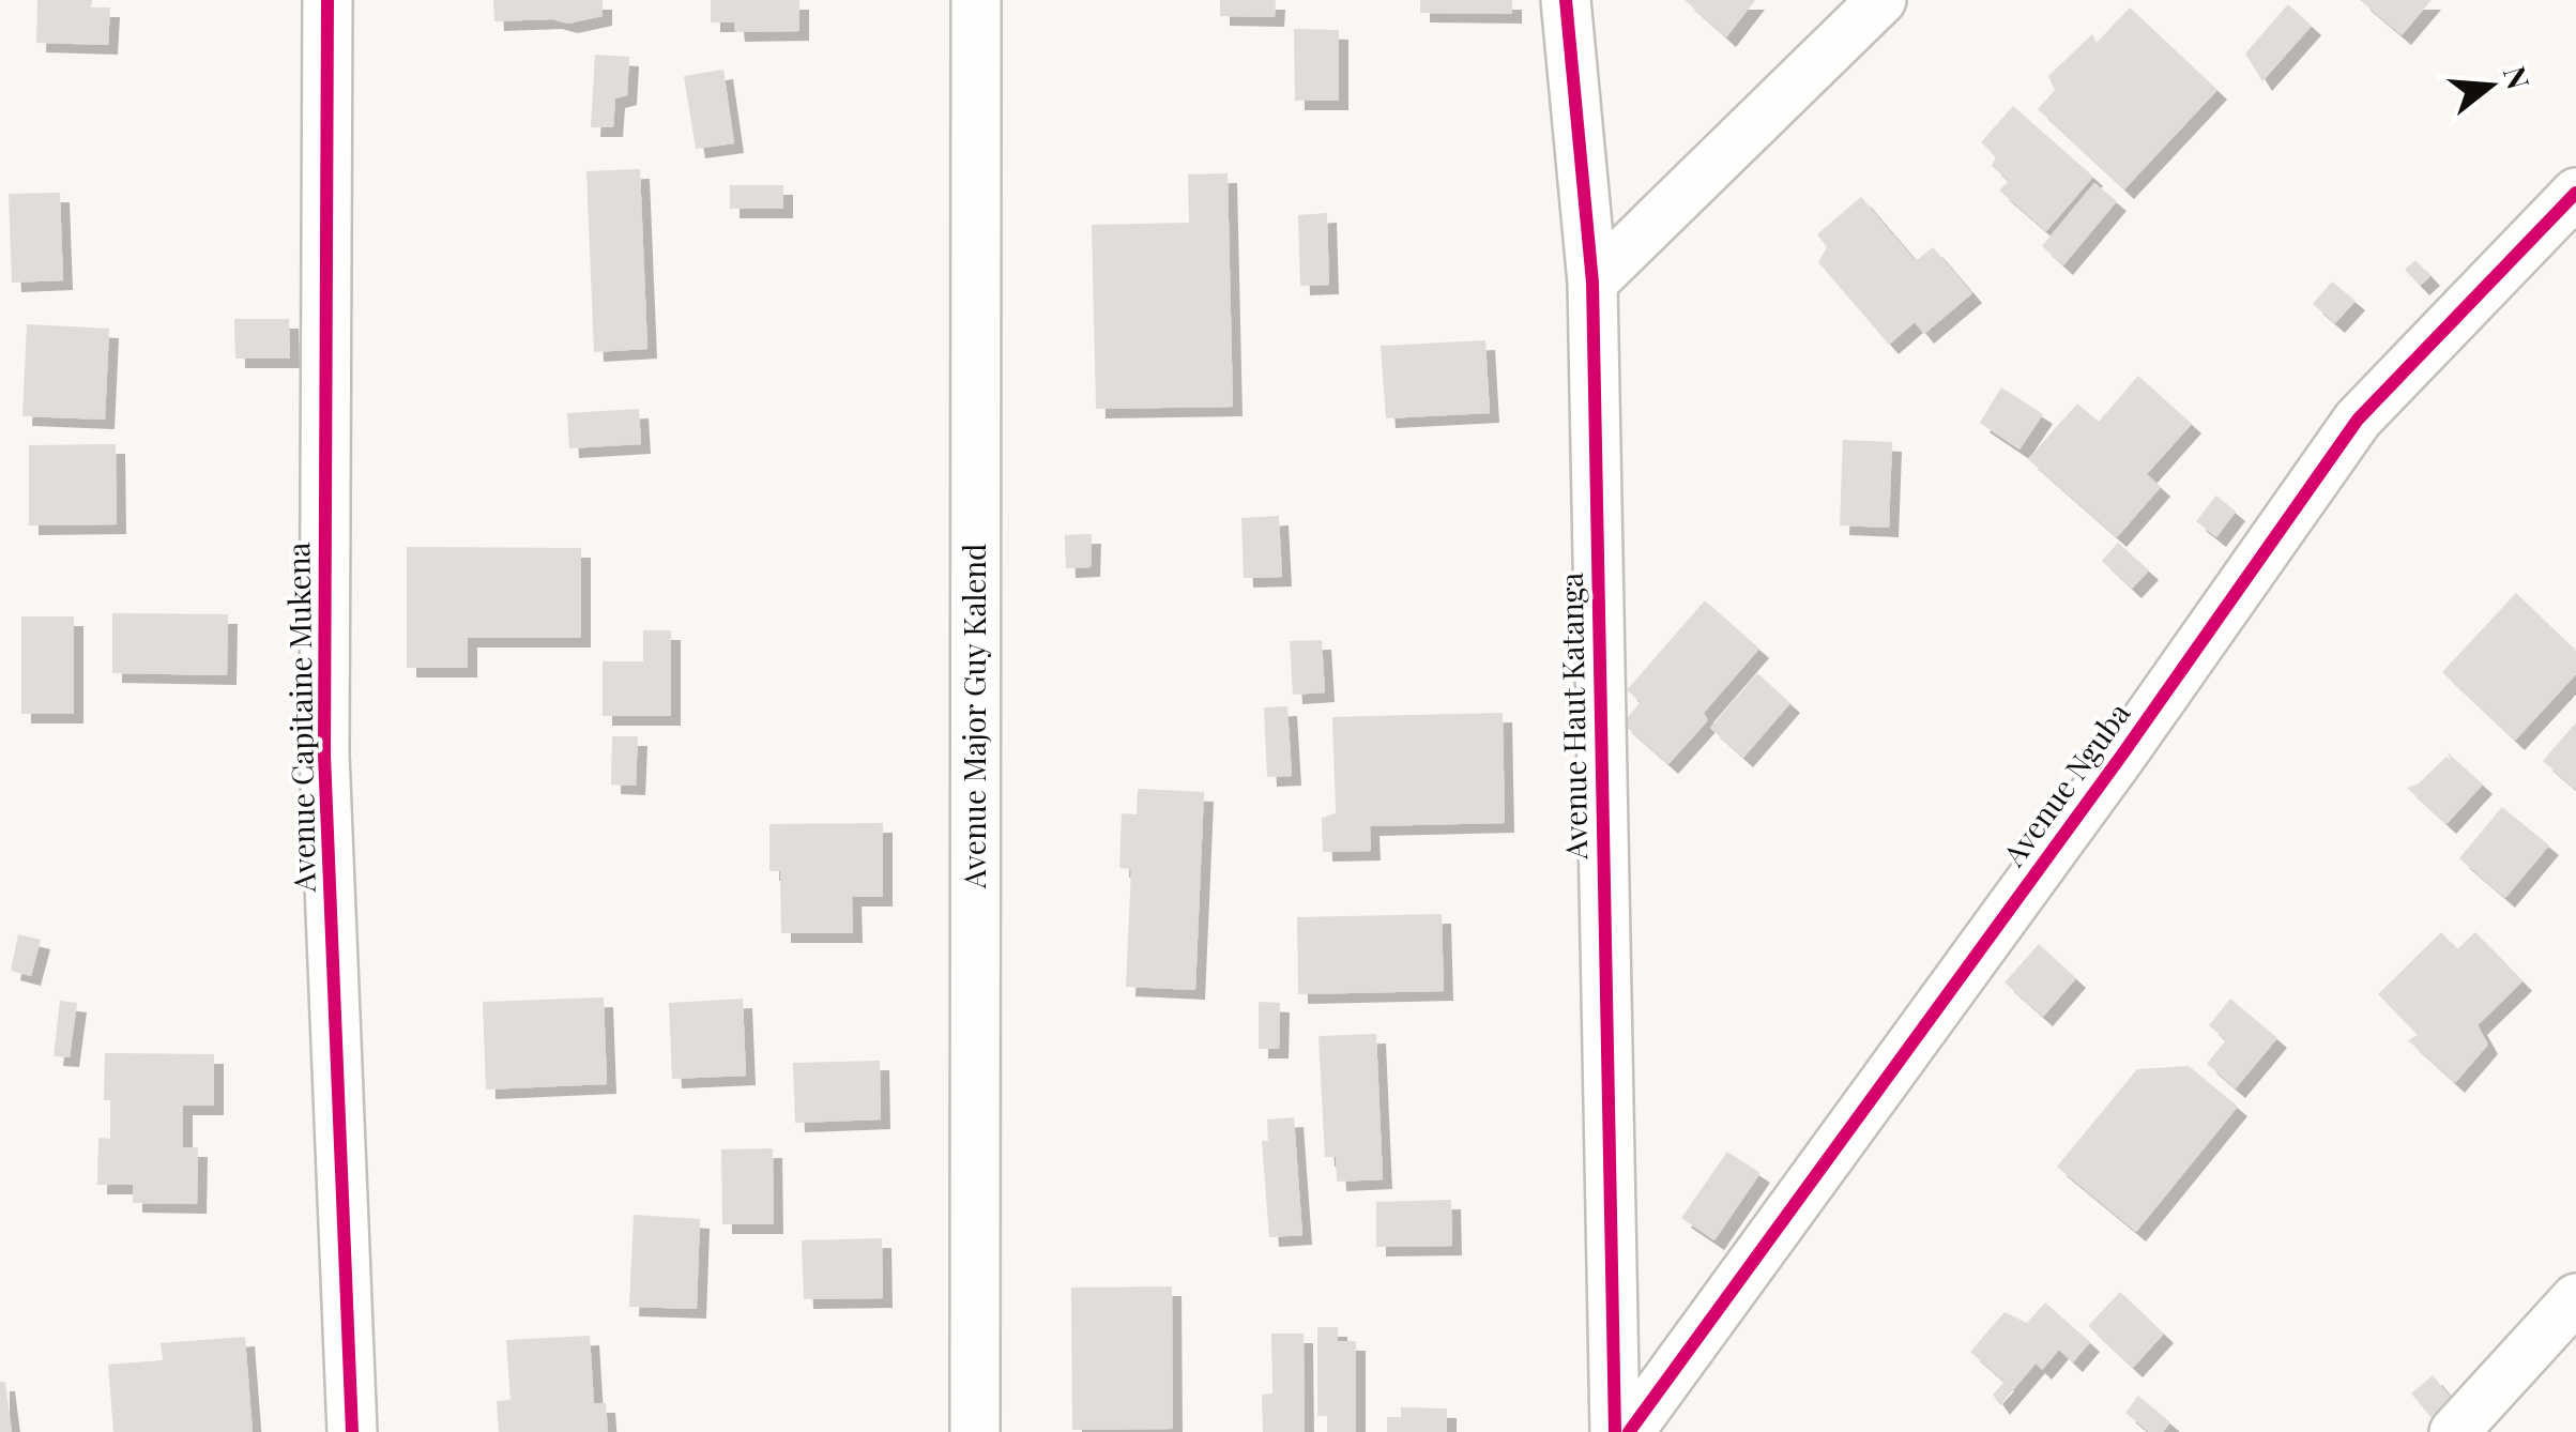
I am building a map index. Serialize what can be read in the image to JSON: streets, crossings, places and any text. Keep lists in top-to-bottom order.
{
  "streets": {
    "street": [
      "Avenue Major Guy Kalend",
      "Avenue Haut Katanga",
      "Avenue Capitaine Mukena",
      "Avenue Nguba"
    ]
  },
  "north": "right"
}
